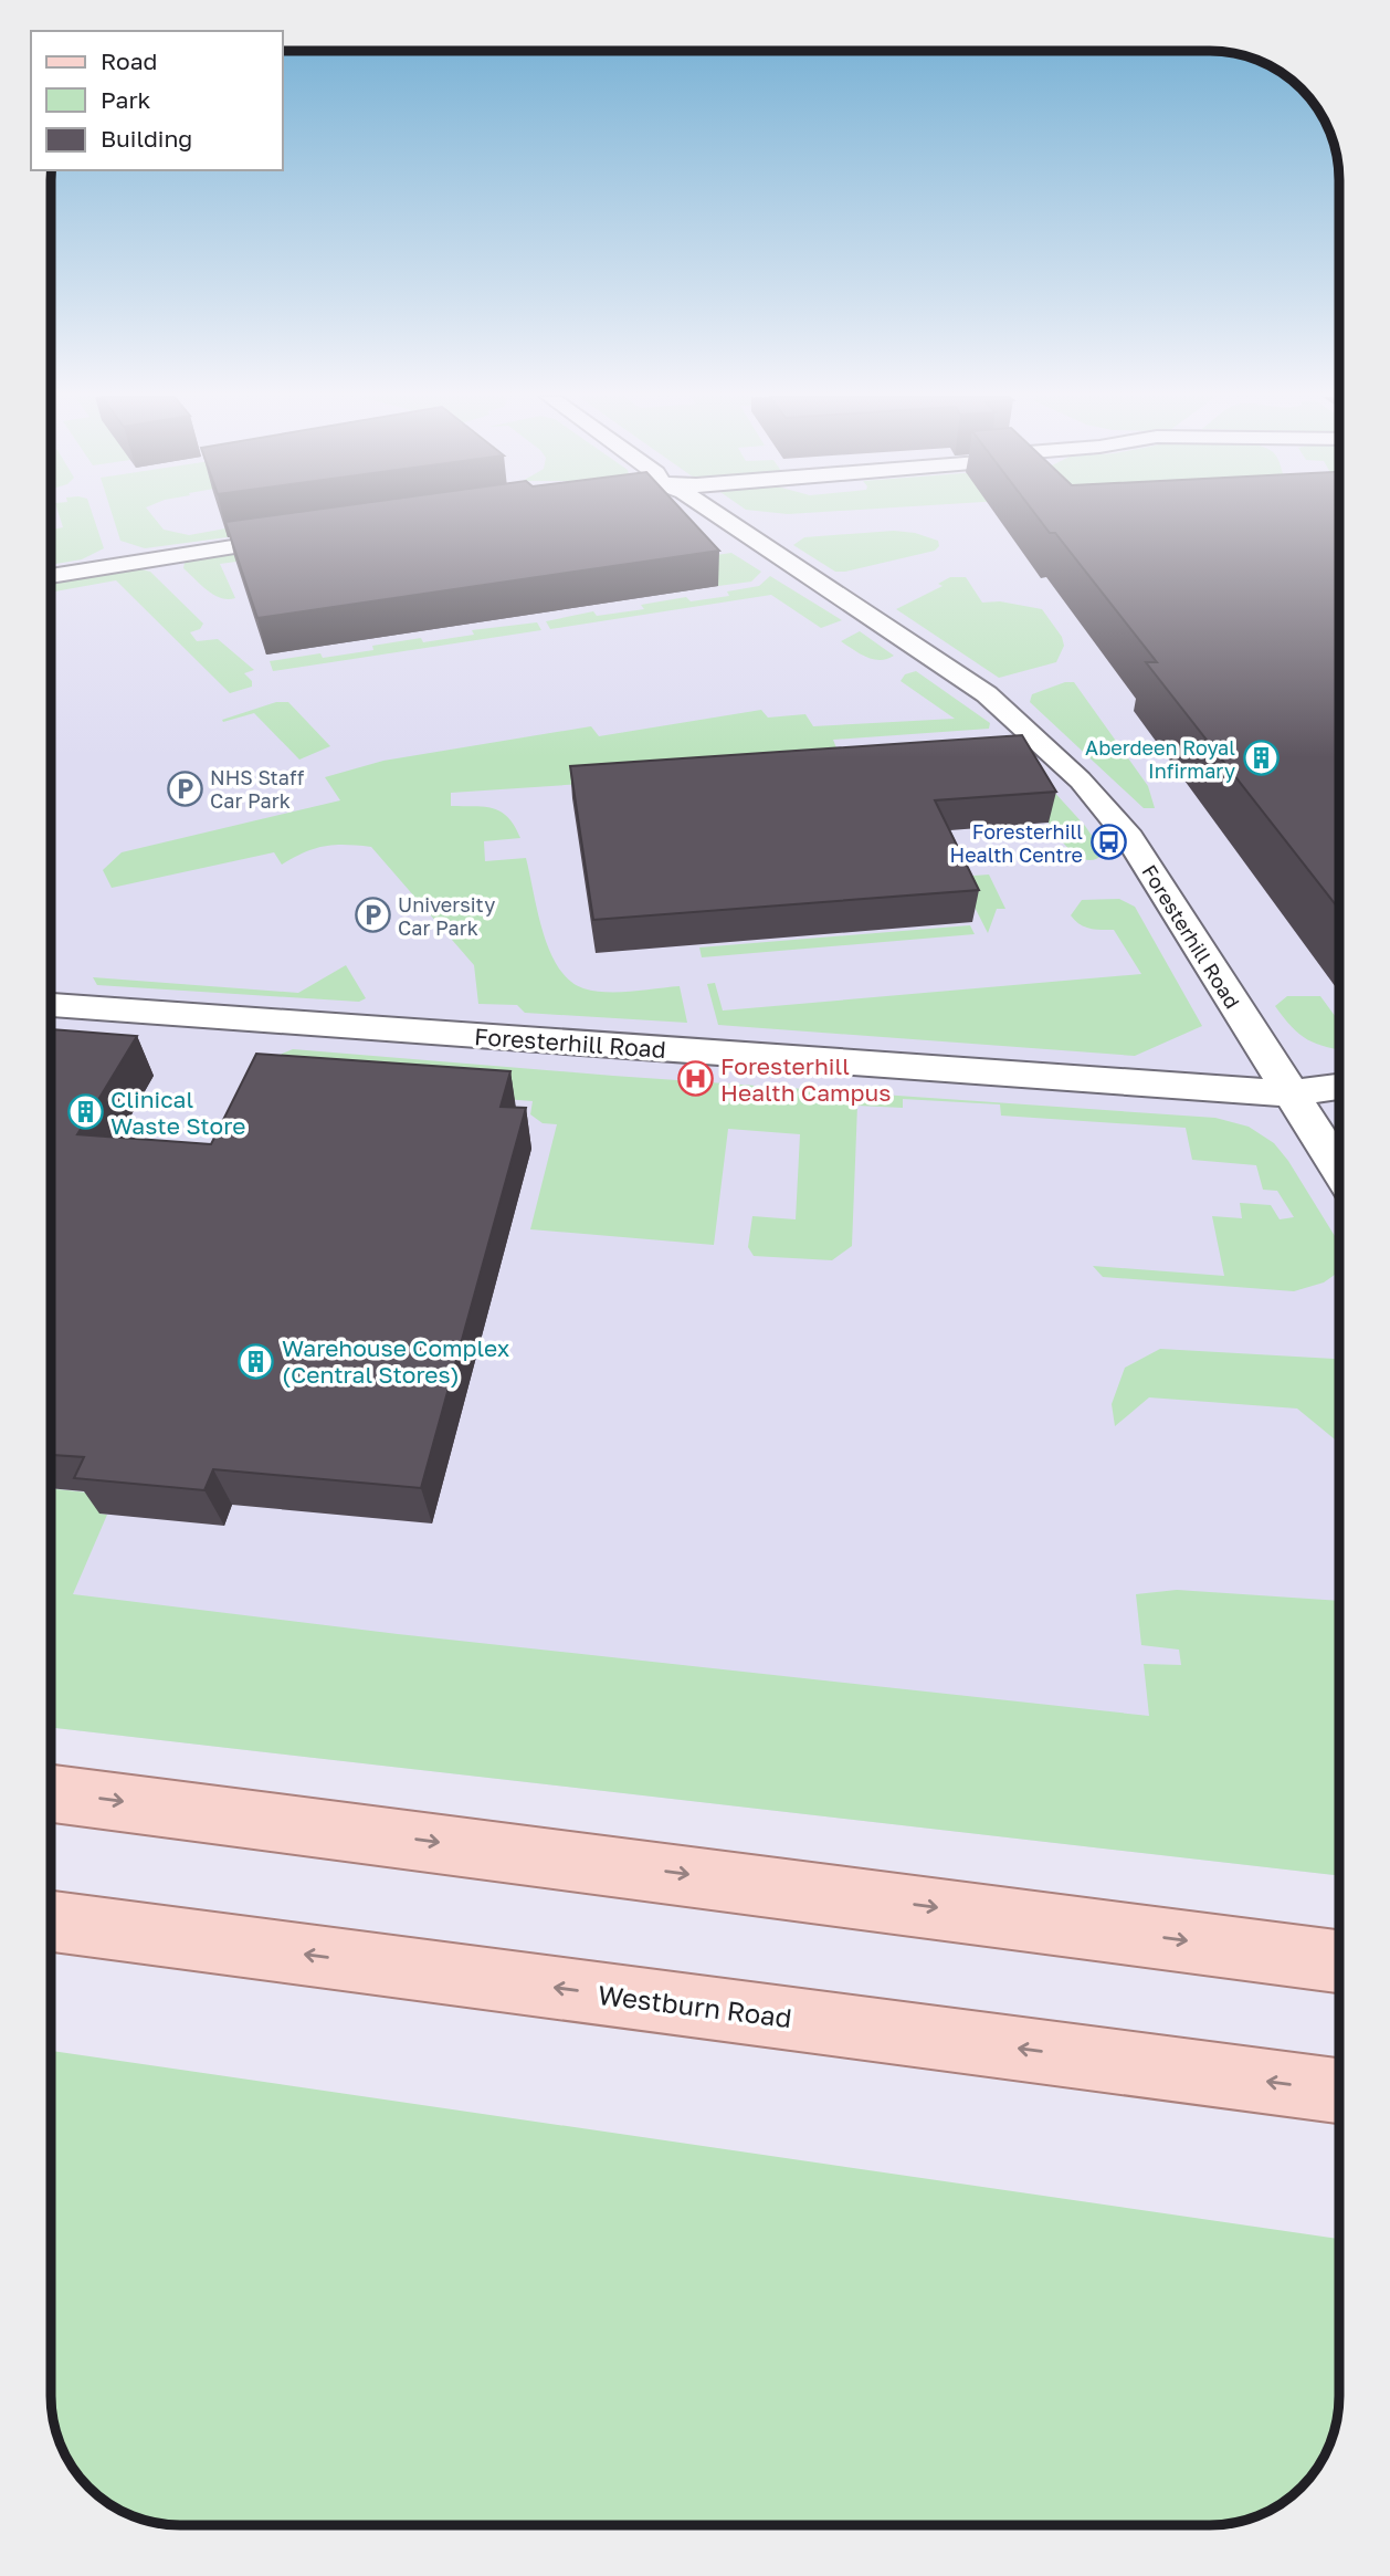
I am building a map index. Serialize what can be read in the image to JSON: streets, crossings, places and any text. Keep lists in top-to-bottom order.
{
  "streets": {
    "main road": ["Westburn Road"],
    "street": ["Foresterhill Road"]
  },
  "places": {
    "building": ["Aberdeen Royal Infirmary", "Clinical Waste Store", "Warehouse Complex (Central Stores)"],
    "parking": ["NHS Staff Car Park", "University Car Park"],
    "bus stop": ["Foresterhill Health Centre"],
    "hospital": ["Foresterhill Health Campus"]
  },
  "legend": ["Road", "Park", "Building"]
}
